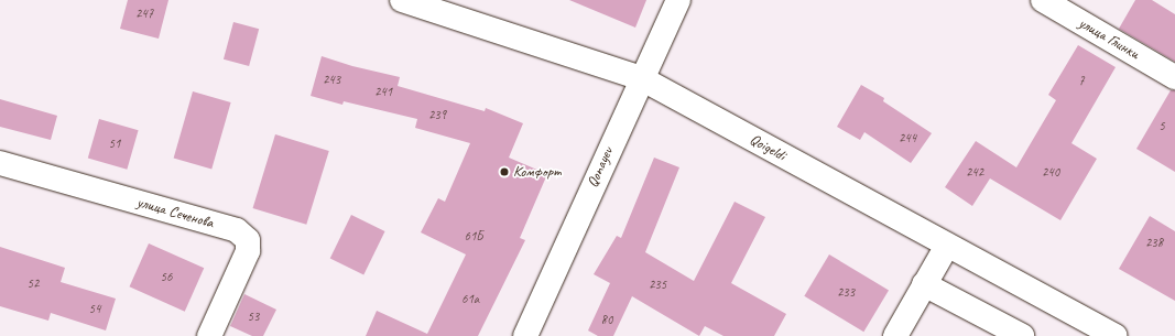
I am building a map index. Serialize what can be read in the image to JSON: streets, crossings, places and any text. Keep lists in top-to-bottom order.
{
  "streets": {
    "street": [
      "улица Глинки",
      "Qoigeldi",
      "Qonayev",
      "улица Сеченова"
    ]
  },
  "crossings": [
    ["Qoigeldi", "Qonayev"]
  ],
  "places": ["Комфорт"],
  "house_numbers": [
    "247",
    "243",
    "7",
    "241",
    "239",
    "5",
    "244",
    "51",
    "242",
    "240",
    "61Б",
    "238",
    "56",
    "52",
    "235",
    "233",
    "61а",
    "54",
    "53",
    "80"
  ]
}
